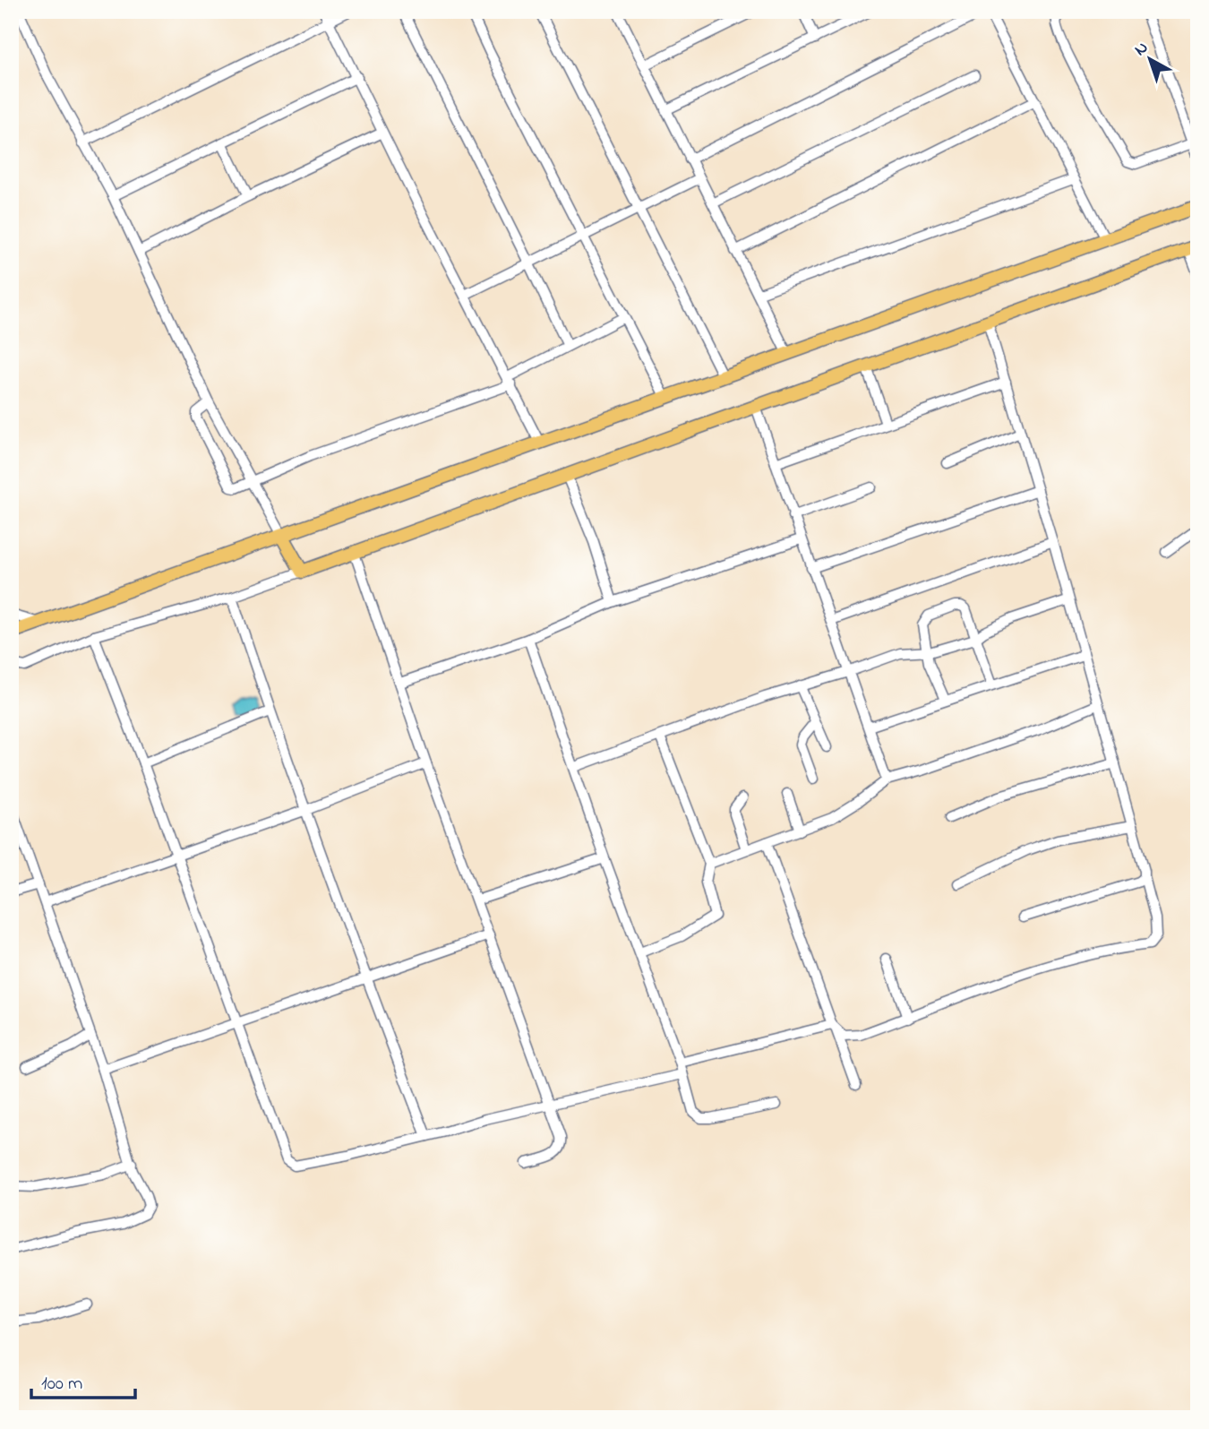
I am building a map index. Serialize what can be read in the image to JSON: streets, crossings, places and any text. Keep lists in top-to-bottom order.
{
  "scale_bar": "100 m",
  "north": "top left"
}
